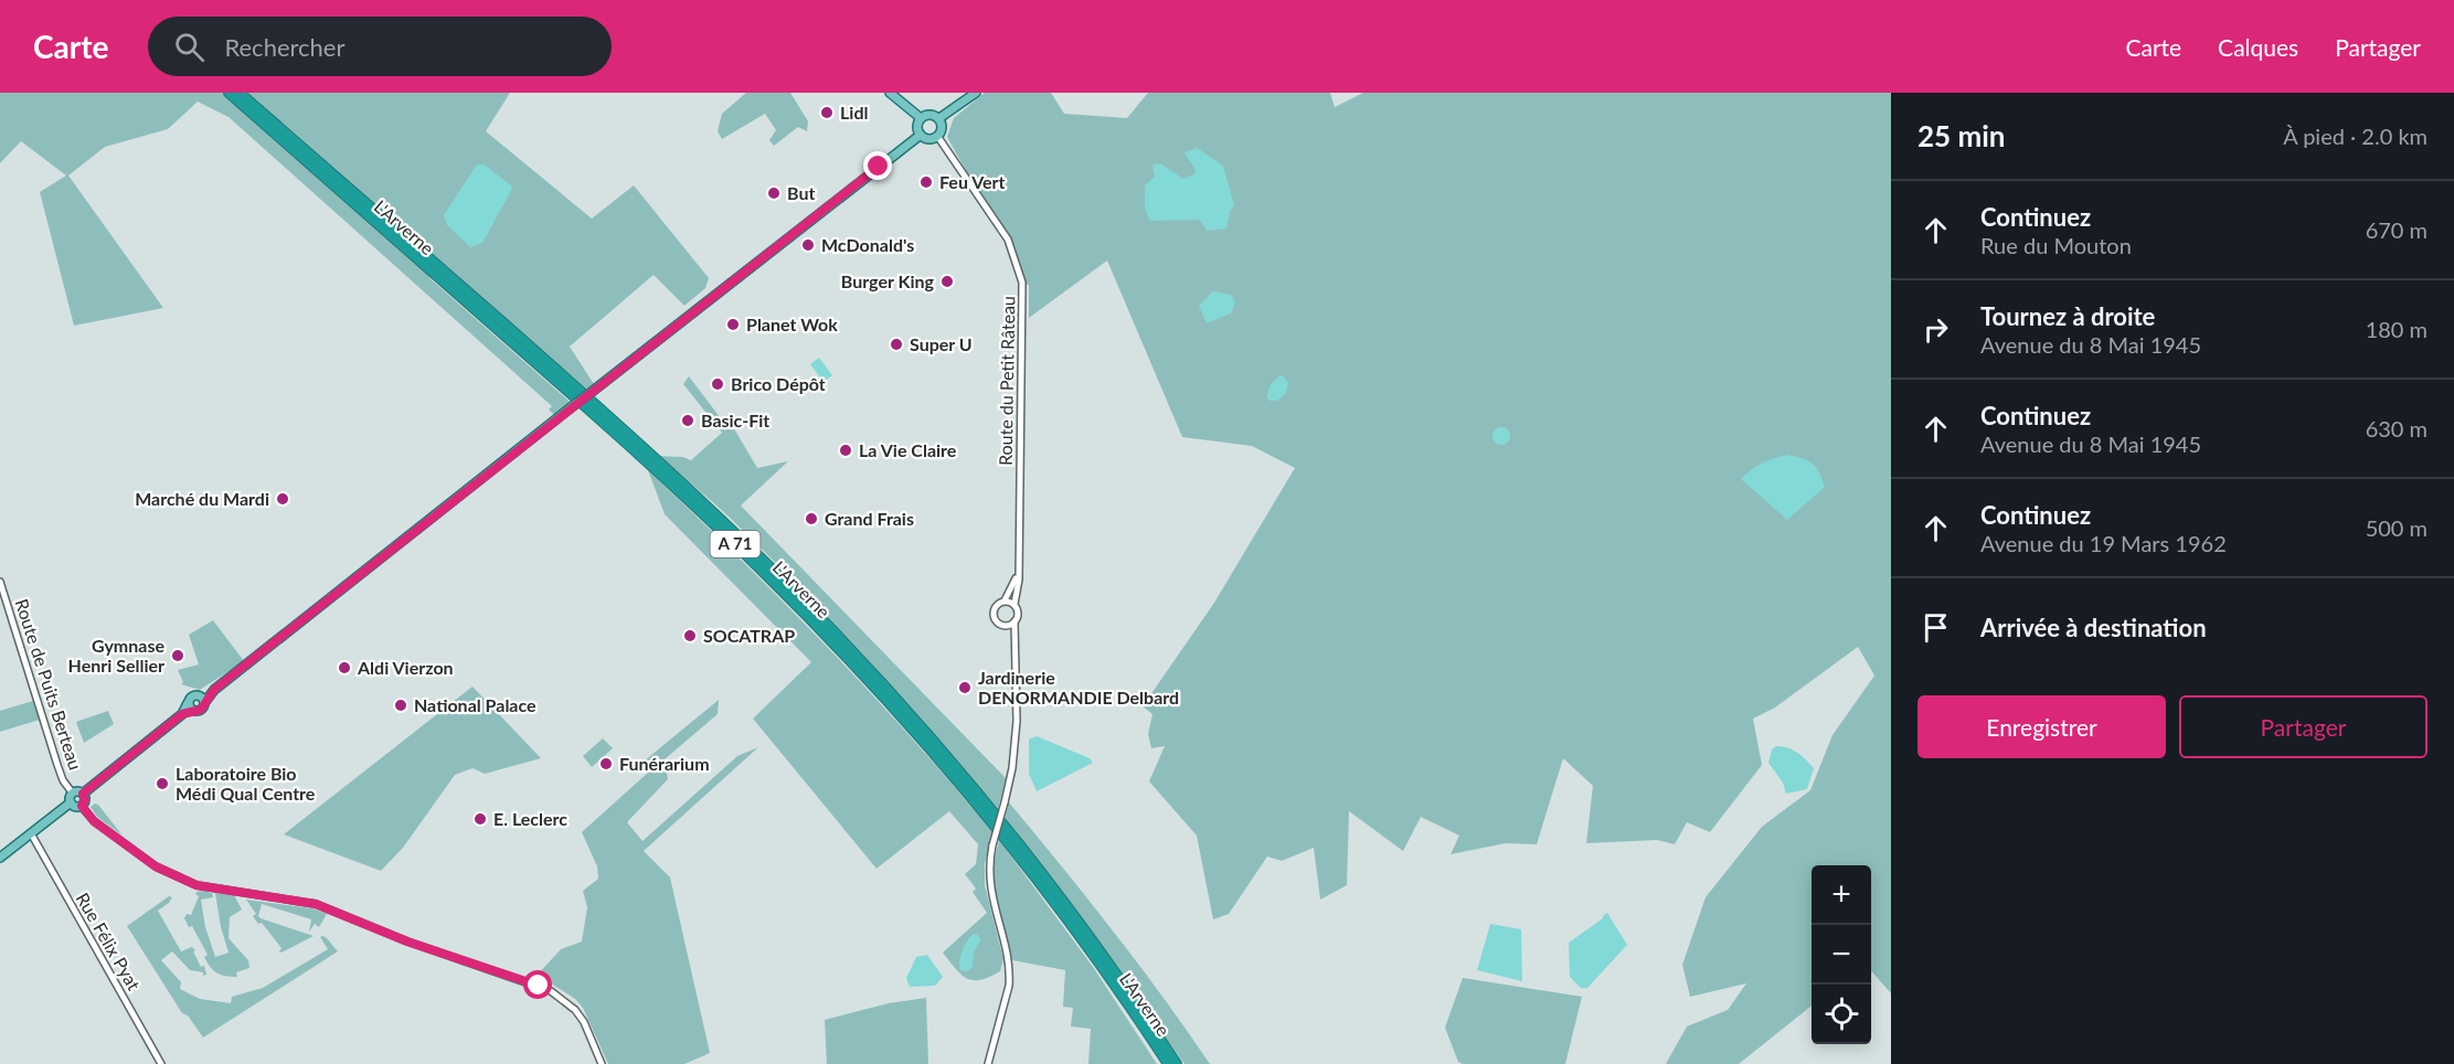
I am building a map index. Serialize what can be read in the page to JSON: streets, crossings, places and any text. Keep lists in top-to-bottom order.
{
  "streets": {
    "highway": ["L'Arverne", "A 71"],
    "street": ["Route du Petit Râteau", "Route de Puits Berteau", "Rue Félix Pyat"]
  },
  "places": [
    "Lidl",
    "Feu Vert",
    "But",
    "McDonald's",
    "Burger King",
    "Planet Wok",
    "Super U",
    "Brico Dépôt",
    "Basic-Fit",
    "La Vie Claire",
    "Marché du Mardi",
    "Grand Frais",
    "SOCATRAP",
    "Gymnase Henri Sellier",
    "Aldi Vierzon",
    "Jardinerie DENORMANDIE Delbard",
    "National Palace",
    "Funérarium",
    "Laboratoire Bio Médi Qual Centre",
    "E. Leclerc"
  ],
  "page": {
    "header": "Carte",
    "search": "Rechercher",
    "nav": ["Carte", "Calques", "Partager"],
    "heading": ["25 min", "À pied · 2.0 km"],
    "list": [
      ["Continuez", "Rue du Mouton", "670 m"],
      ["Tournez à droite", "Avenue du 8 Mai 1945", "180 m"],
      ["Continuez", "Avenue du 8 Mai 1945", "630 m"],
      ["Continuez", "Avenue du 19 Mars 1962", "500 m"],
      "Arrivée à destination"
    ],
    "buttons": ["Enregistrer", "Partager"],
    "map_buttons": ["+", "−"]
  }
}
